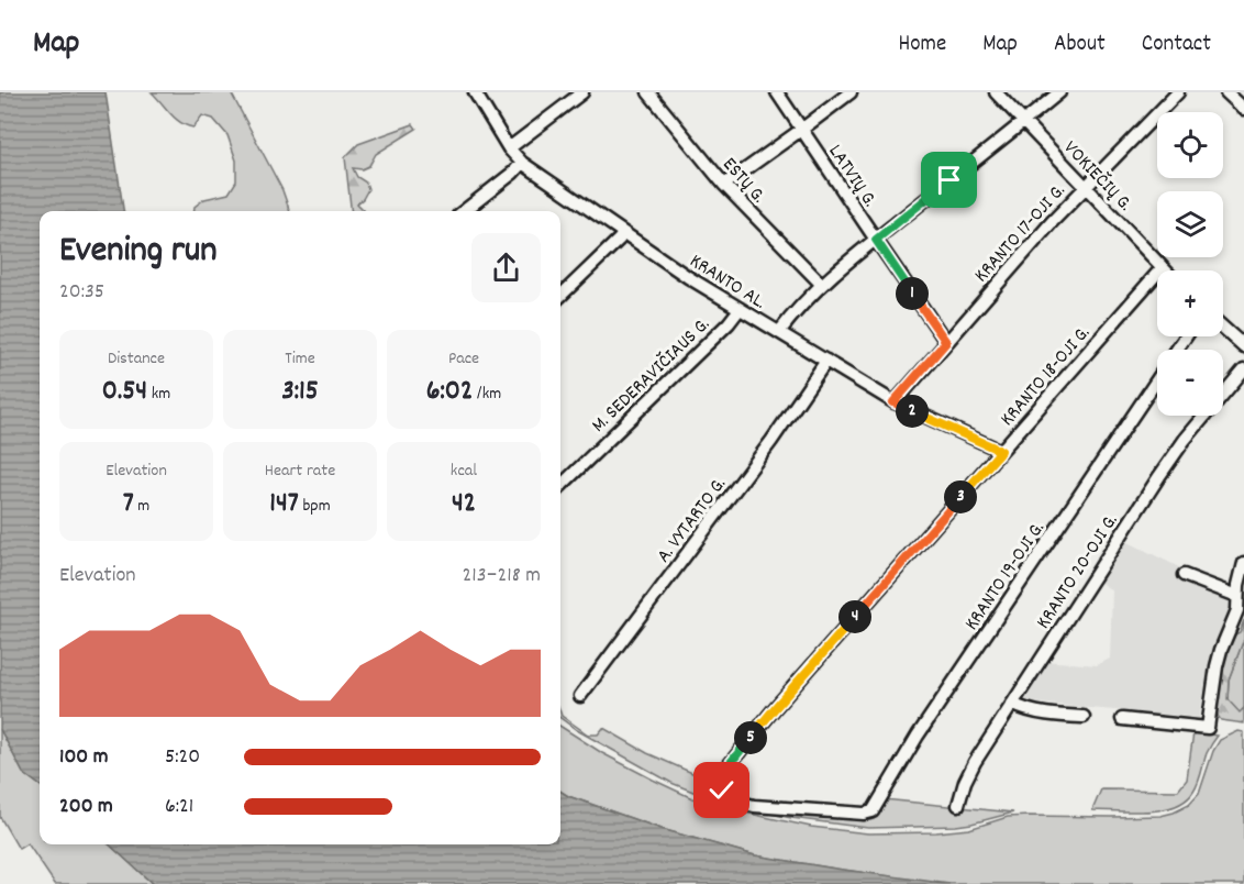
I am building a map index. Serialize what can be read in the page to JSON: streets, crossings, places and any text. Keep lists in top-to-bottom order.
{
  "streets": {
    "street": [
      "LATVIŲ G.",
      "VOKIEČIŲ G.",
      "ESTŲ G.",
      "KRANTO 17-OJI G.",
      "KRANTO AL.",
      "M. SEDERAVIČIAUS G.",
      "KRANTO 18-OJI G.",
      "A. VYTARTO G.",
      "KRANTO 20-OJI G.",
      "KRANTO 19-OJI G."
    ]
  },
  "crossings": [
    ["LATVIŲ G.", "KRANTO 17-OJI G."],
    ["VOKIEČIŲ G.", "KRANTO 17-OJI G."],
    ["VOKIEČIŲ G.", "KRANTO 18-OJI G."],
    ["KRANTO 17-OJI G.", "KRANTO AL."],
    ["KRANTO AL.", "M. SEDERAVIČIAUS G."],
    ["KRANTO AL.", "KRANTO 18-OJI G."],
    ["KRANTO AL.", "A. VYTARTO G."],
    ["KRANTO 18-OJI G.", "KRANTO 19-OJI G."]
  ],
  "page": {
    "header": "Map",
    "nav": [
      "Home",
      "Map",
      "About",
      "Contact"
    ],
    "map_buttons": ["+", "−"],
    "heading": ["Evening run", "20:35"],
    "pins": [
      "1",
      "2",
      "3",
      "4",
      "5"
    ],
    "stats": [
      ["Distance", "0.54 km"],
      ["Time", "3:15"],
      ["Pace", "6:02 /km"],
      ["Elevation", "7 m"],
      ["Heart rate", "147 bpm"],
      ["kcal", "42"]
    ],
    "chart": ["Elevation", "213–218 m"],
    "list": [
      {
        "name": "100 m",
        "note": "5:20"
      },
      {
        "name": "200 m",
        "note": "6:21"
      }
    ]
  }
}
